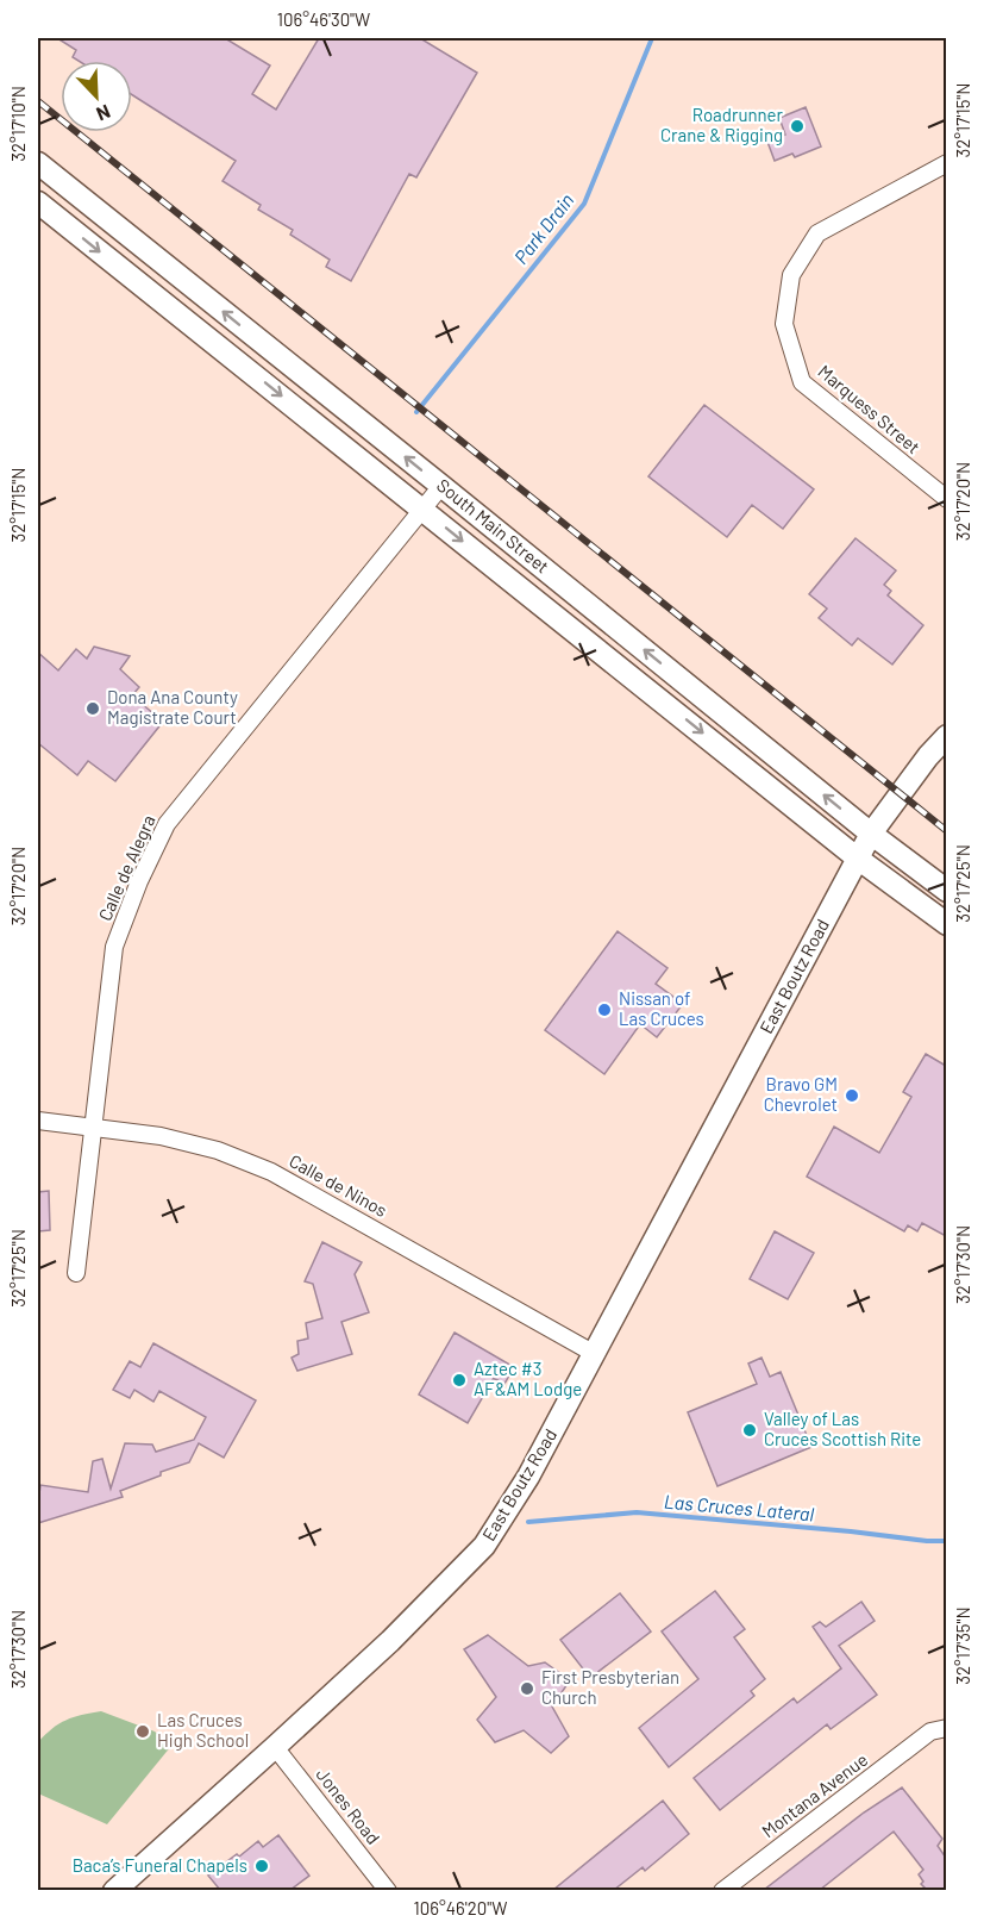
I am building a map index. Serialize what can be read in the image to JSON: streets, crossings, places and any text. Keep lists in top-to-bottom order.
{
  "streets": {
    "main road": ["South Main Street", "East Boutz Road"],
    "street": [
      "Marquess Street",
      "Calle de Alegra",
      "Calle de Ninos",
      "Montana Avenue",
      "Jones Road"
    ]
  },
  "crossings": [
    ["South Main Street", "Calle de Alegra"],
    ["South Main Street", "East Boutz Road"],
    ["Calle de Alegra", "Calle de Ninos"],
    ["East Boutz Road", "Calle de Ninos"],
    ["East Boutz Road", "Jones Road"]
  ],
  "water": ["Park Drain", "Las Cruces Lateral"],
  "places": [
    "Roadrunner Crane & Rigging",
    "Dona Ana County Magistrate Court",
    "Nissan of Las Cruces",
    "Bravo GM Chevrolet",
    "Aztec #3 AF&AM Lodge",
    "Valley of Las Cruces Scottish Rite",
    "First Presbyterian Church",
    "Las Cruces High School",
    "Baca’s Funeral Chapels"
  ],
  "north": "bottom right",
  "coordinates": [
    "106°46'30\"W",
    "32°17'15\"N",
    "32°17'10\"N",
    "32°17'20\"N",
    "32°17'25\"N",
    "32°17'30\"N",
    "32°17'35\"N",
    "106°46'20\"W"
  ]
}
